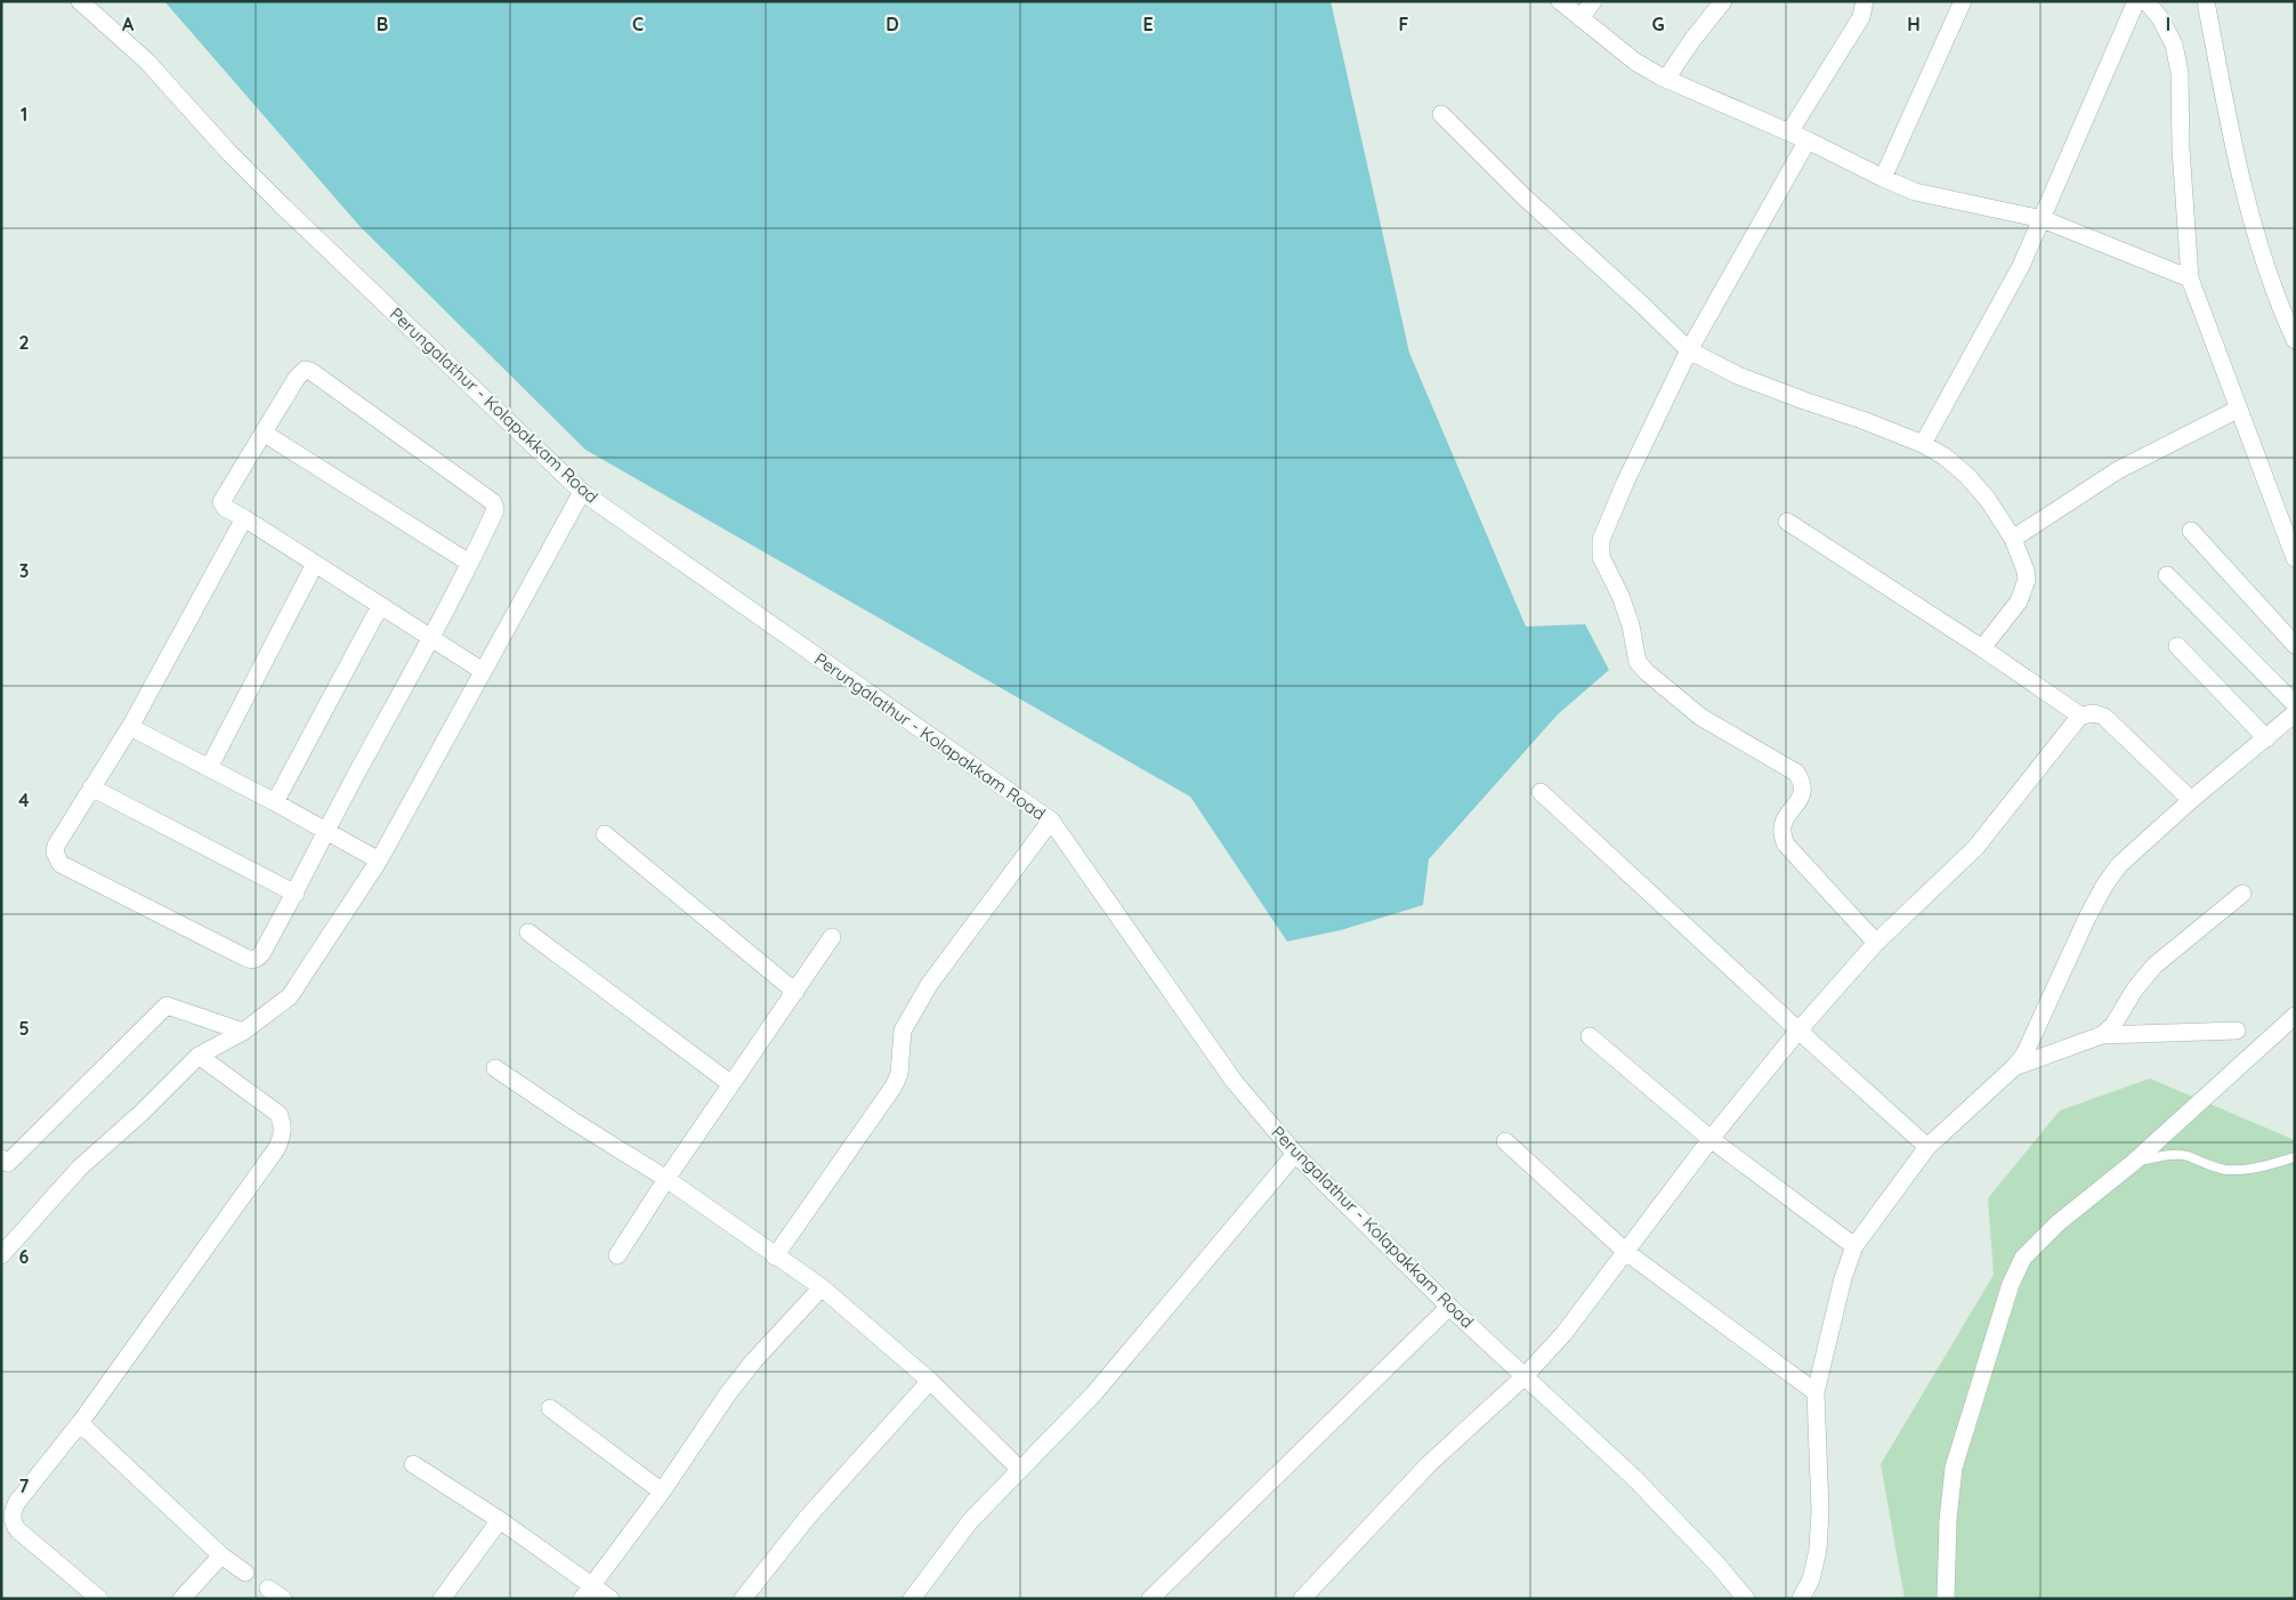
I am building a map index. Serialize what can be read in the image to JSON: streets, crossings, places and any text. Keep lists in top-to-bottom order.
{
  "streets": {
    "street": ["Perungalathur - Kolapakkam Road"]
  },
  "grid": {
    "columns": [
      "A",
      "B",
      "C",
      "D",
      "E",
      "F",
      "G",
      "H",
      "I"
    ],
    "rows": [
      "1",
      "2",
      "3",
      "4",
      "5",
      "6",
      "7"
    ]
  }
}
